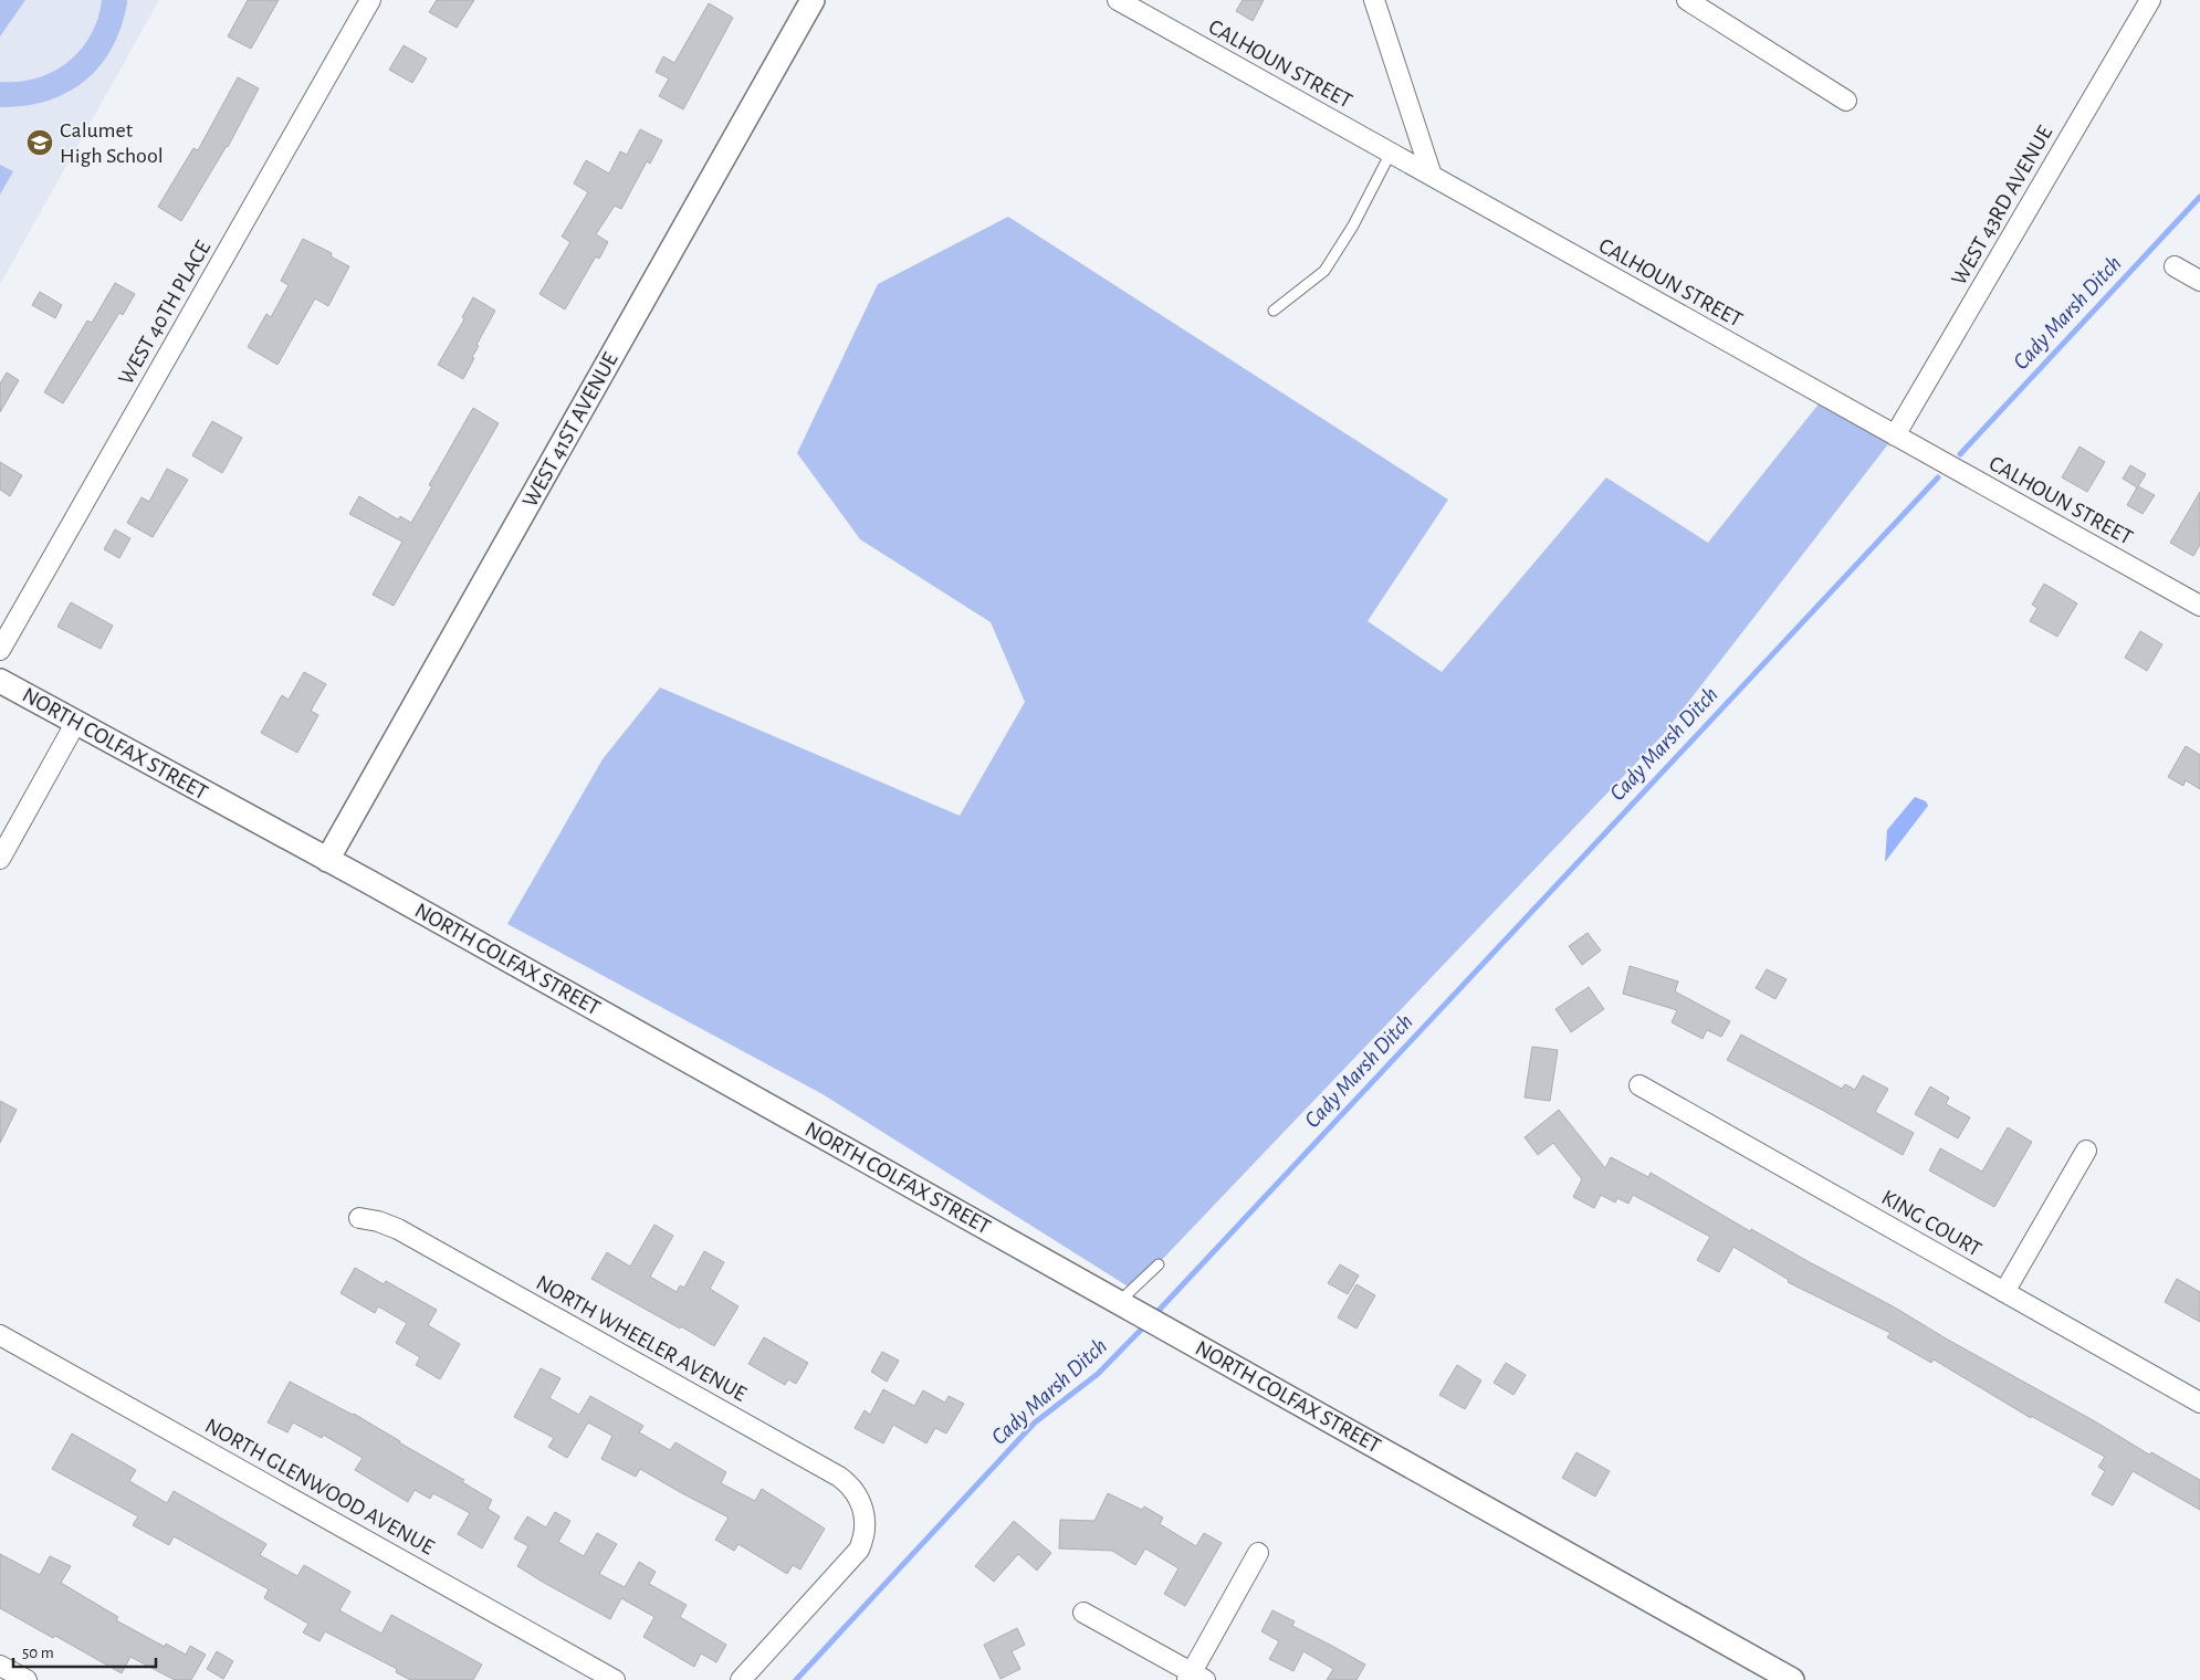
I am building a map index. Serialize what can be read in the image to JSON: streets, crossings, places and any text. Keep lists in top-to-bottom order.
{
  "streets": {
    "street": [
      "CALHOUN STREET",
      "WEST 43RD AVENUE",
      "WEST 40TH PLACE",
      "WEST 41ST AVENUE",
      "NORTH COLFAX STREET",
      "KING COURT",
      "NORTH WHEELER AVENUE",
      "NORTH GLENWOOD AVENUE"
    ]
  },
  "crossings": [
    ["CALHOUN STREET", "WEST 43RD AVENUE"],
    ["WEST 41ST AVENUE", "NORTH COLFAX STREET"]
  ],
  "water": ["Cady Marsh Ditch"],
  "places": {
    "school or university": ["Calumet High School"]
  },
  "scale_bar": "50 m"
}
